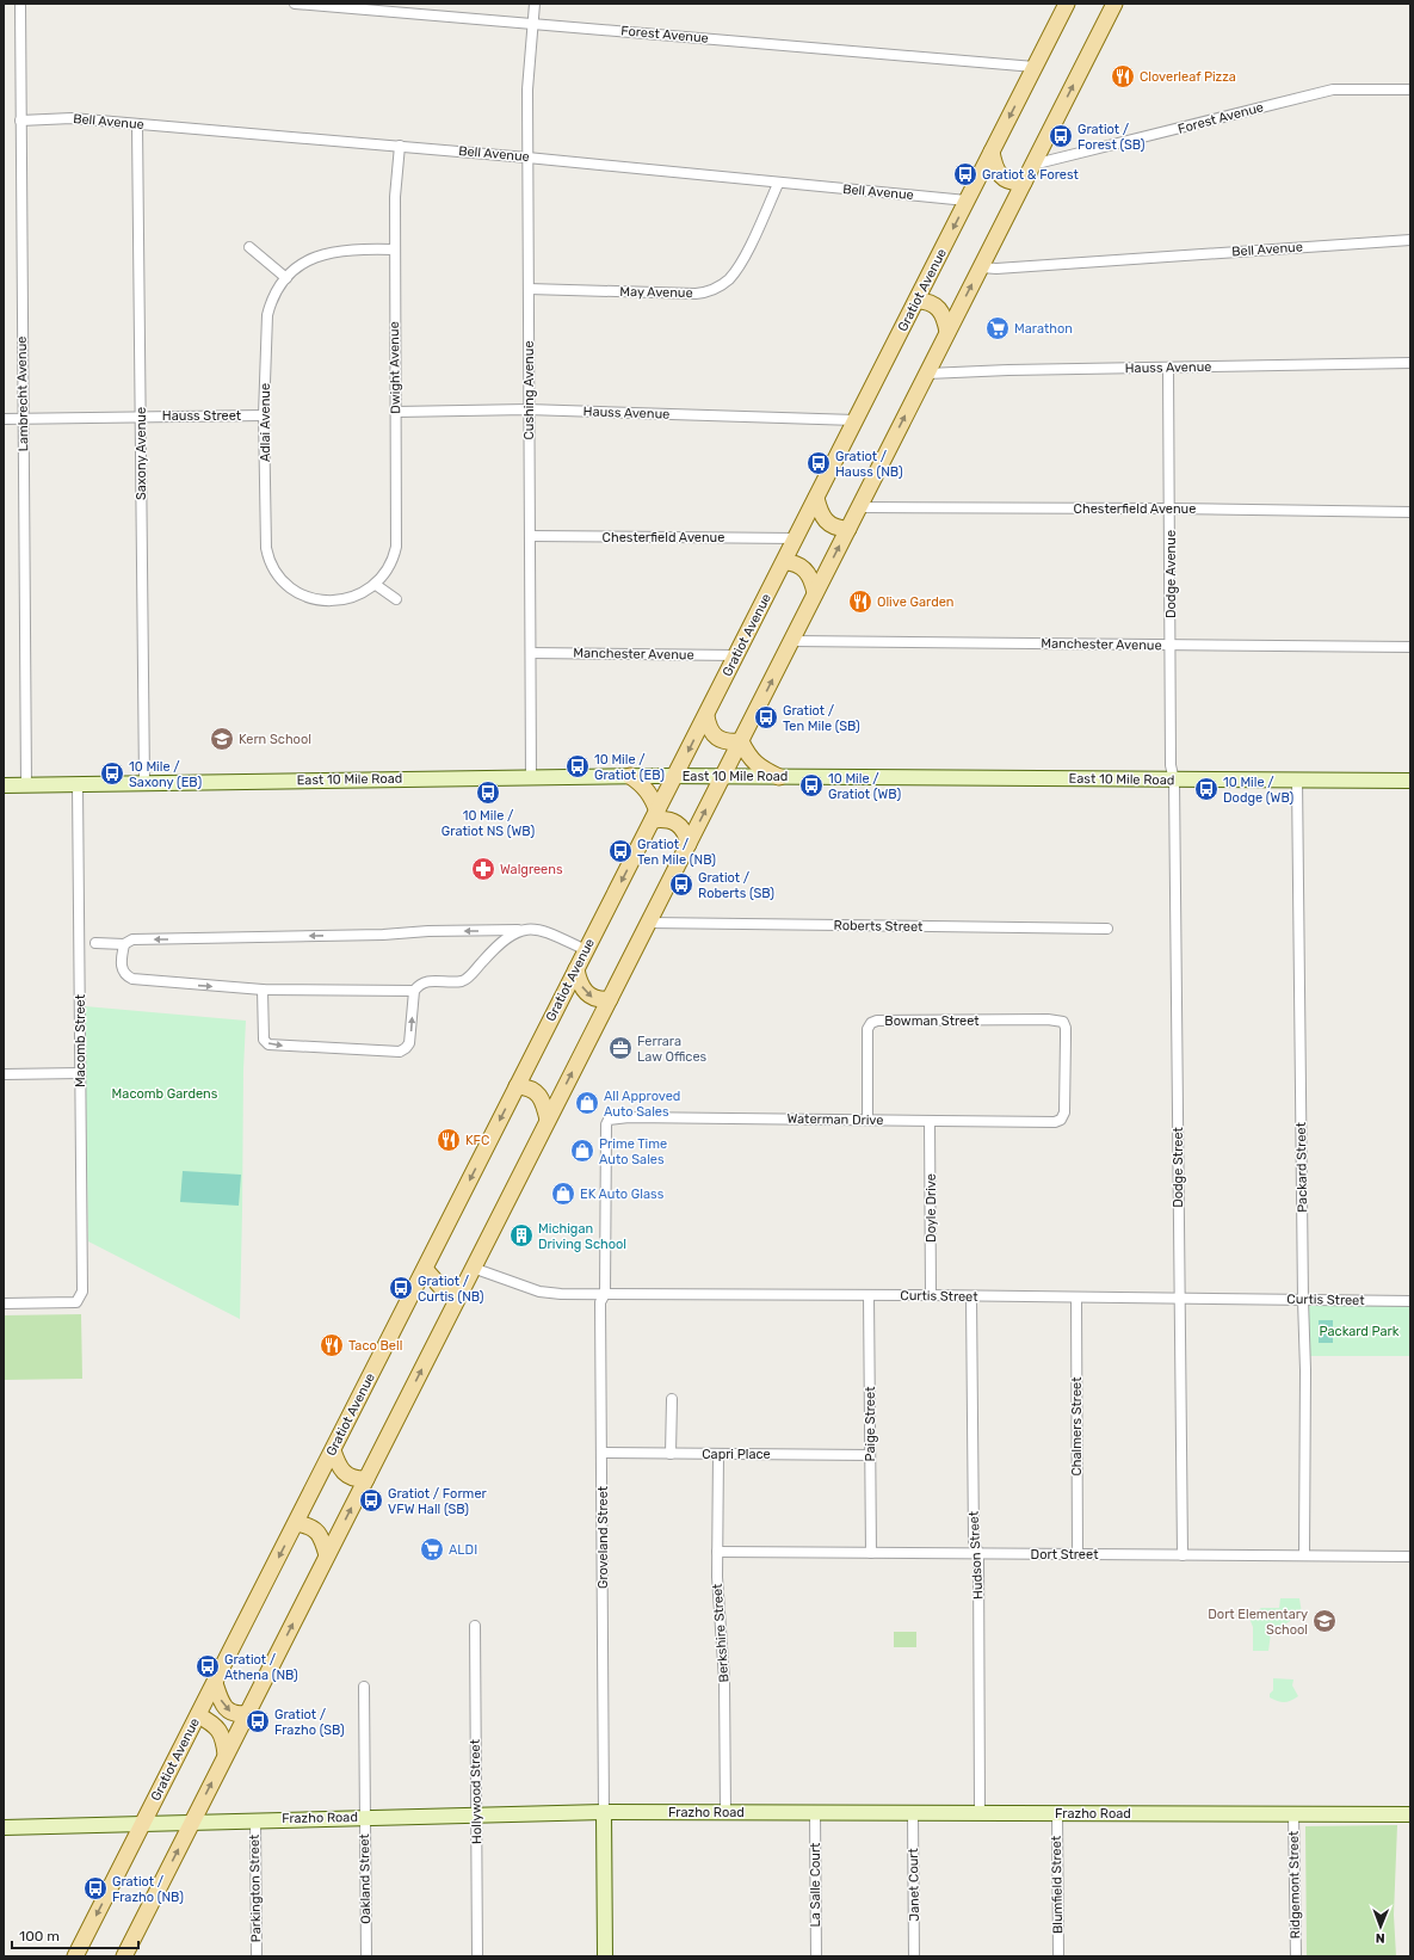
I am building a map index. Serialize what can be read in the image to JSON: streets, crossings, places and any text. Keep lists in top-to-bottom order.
{
  "streets": {
    "main road": ["Gratiot Avenue"],
    "street": [
      "Forest Avenue",
      "Bell Avenue",
      "May Avenue",
      "Dwight Avenue",
      "Hauss Avenue",
      "Cushing Avenue",
      "Lambrecht Avenue",
      "Hauss Street",
      "Adlai Avenue",
      "Saxony Avenue",
      "Chesterfield Avenue",
      "Dodge Avenue",
      "Manchester Avenue",
      "East 10 Mile Road",
      "Roberts Street",
      "Bowman Street",
      "Macomb Street",
      "Waterman Drive",
      "Dodge Street",
      "Packard Street",
      "Doyle Drive",
      "Curtis Street",
      "Paige Street",
      "Chalmers Street",
      "Capri Place",
      "Groveland Street",
      "Dort Street",
      "Hudson Street",
      "Berkshire Street",
      "Hollywood Street",
      "Frazho Road",
      "Oakland Street",
      "La Salle Court",
      "Janet Court",
      "Blumfield Street",
      "Ridgemont Street",
      "Parkington Street"
    ]
  },
  "crossings": [
    ["Forest Avenue", "Gratiot Avenue"],
    ["Forest Avenue", "Cushing Avenue"],
    ["Bell Avenue", "Gratiot Avenue"],
    ["Bell Avenue", "May Avenue"],
    ["Bell Avenue", "Dwight Avenue"],
    ["Bell Avenue", "Cushing Avenue"],
    ["Bell Avenue", "Lambrecht Avenue"],
    ["Bell Avenue", "Saxony Avenue"],
    ["Gratiot Avenue", "Hauss Avenue"],
    ["Gratiot Avenue", "Chesterfield Avenue"],
    ["Gratiot Avenue", "Manchester Avenue"],
    ["Gratiot Avenue", "East 10 Mile Road"],
    ["Gratiot Avenue", "Frazho Road"],
    ["May Avenue", "Cushing Avenue"],
    ["Dwight Avenue", "Hauss Avenue"],
    ["Dwight Avenue", "Adlai Avenue"],
    ["Hauss Avenue", "Cushing Avenue"],
    ["Hauss Avenue", "Dodge Avenue"],
    ["Cushing Avenue", "Chesterfield Avenue"],
    ["Cushing Avenue", "Manchester Avenue"],
    ["Cushing Avenue", "East 10 Mile Road"],
    ["Lambrecht Avenue", "East 10 Mile Road"],
    ["Hauss Street", "Adlai Avenue"],
    ["Hauss Street", "Saxony Avenue"],
    ["Saxony Avenue", "East 10 Mile Road"],
    ["Chesterfield Avenue", "Dodge Avenue"],
    ["Dodge Avenue", "Manchester Avenue"],
    ["Dodge Avenue", "East 10 Mile Road"],
    ["Dodge Avenue", "Dodge Street"],
    ["East 10 Mile Road", "Macomb Street"],
    ["East 10 Mile Road", "Dodge Street"],
    ["East 10 Mile Road", "Packard Street"],
    ["Bowman Street", "Waterman Drive"],
    ["Waterman Drive", "Doyle Drive"],
    ["Waterman Drive", "Groveland Street"],
    ["Dodge Street", "Curtis Street"],
    ["Dodge Street", "Dort Street"],
    ["Packard Street", "Curtis Street"],
    ["Packard Street", "Dort Street"],
    ["Doyle Drive", "Curtis Street"],
    ["Curtis Street", "Paige Street"],
    ["Curtis Street", "Chalmers Street"],
    ["Curtis Street", "Groveland Street"],
    ["Curtis Street", "Hudson Street"],
    ["Paige Street", "Capri Place"],
    ["Paige Street", "Dort Street"],
    ["Chalmers Street", "Dort Street"],
    ["Capri Place", "Groveland Street"],
    ["Capri Place", "Berkshire Street"],
    ["Groveland Street", "Frazho Road"],
    ["Dort Street", "Hudson Street"],
    ["Dort Street", "Berkshire Street"],
    ["Hudson Street", "Frazho Road"],
    ["Berkshire Street", "Frazho Road"],
    ["Hollywood Street", "Frazho Road"],
    ["Frazho Road", "Oakland Street"],
    ["Frazho Road", "La Salle Court"],
    ["Frazho Road", "Janet Court"],
    ["Frazho Road", "Blumfield Street"],
    ["Frazho Road", "Ridgemont Street"],
    ["Frazho Road", "Parkington Street"]
  ],
  "parks": ["Macomb Gardens", "Packard Park"],
  "places": {
    "restaurant": [
      "Cloverleaf Pizza",
      "Olive Garden",
      "KFC",
      "Taco Bell"
    ],
    "bus stop": [
      "Gratiot / Forest (SB)",
      "Gratiot & Forest",
      "Gratiot / Hauss (NB)",
      "Gratiot / Ten Mile (SB)",
      "10 Mile / Gratiot (EB)",
      "10 Mile / Saxony (EB)",
      "10 Mile / Gratiot (WB)",
      "10 Mile / Dodge (WB)",
      "10 Mile / Gratiot NS (WB)",
      "Gratiot / Ten Mile (NB)",
      "Gratiot / Roberts (SB)",
      "Gratiot / Curtis (NB)",
      "Gratiot / Former VFW Hall (SB)",
      "Gratiot / Athena (NB)",
      "Gratiot / Frazho (SB)",
      "Gratiot / Frazho (NB)"
    ],
    "supermarket": ["Marathon", "ALDI"],
    "school or university": ["Kern School", "Dort Elementary School"],
    "pharmacy": ["Walgreens"],
    "office": ["Ferrara Law Offices"],
    "shop": ["All Approved Auto Sales", "Prime Time Auto Sales", "EK Auto Glass"],
    "building": ["Michigan Driving School"]
  },
  "scale_bar": "100 m",
  "north": "bottom"
}
